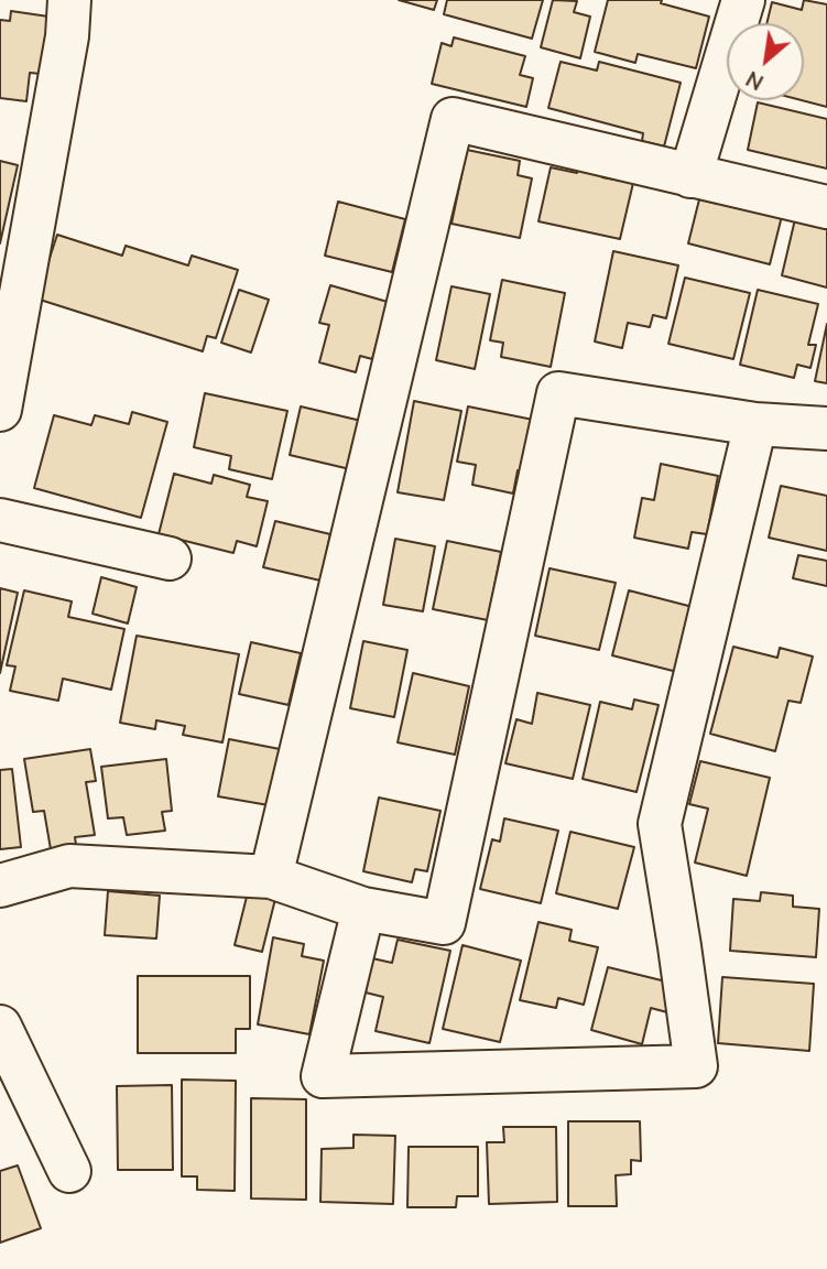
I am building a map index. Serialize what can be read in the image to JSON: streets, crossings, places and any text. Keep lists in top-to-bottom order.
{
  "north": "bottom left"
}
